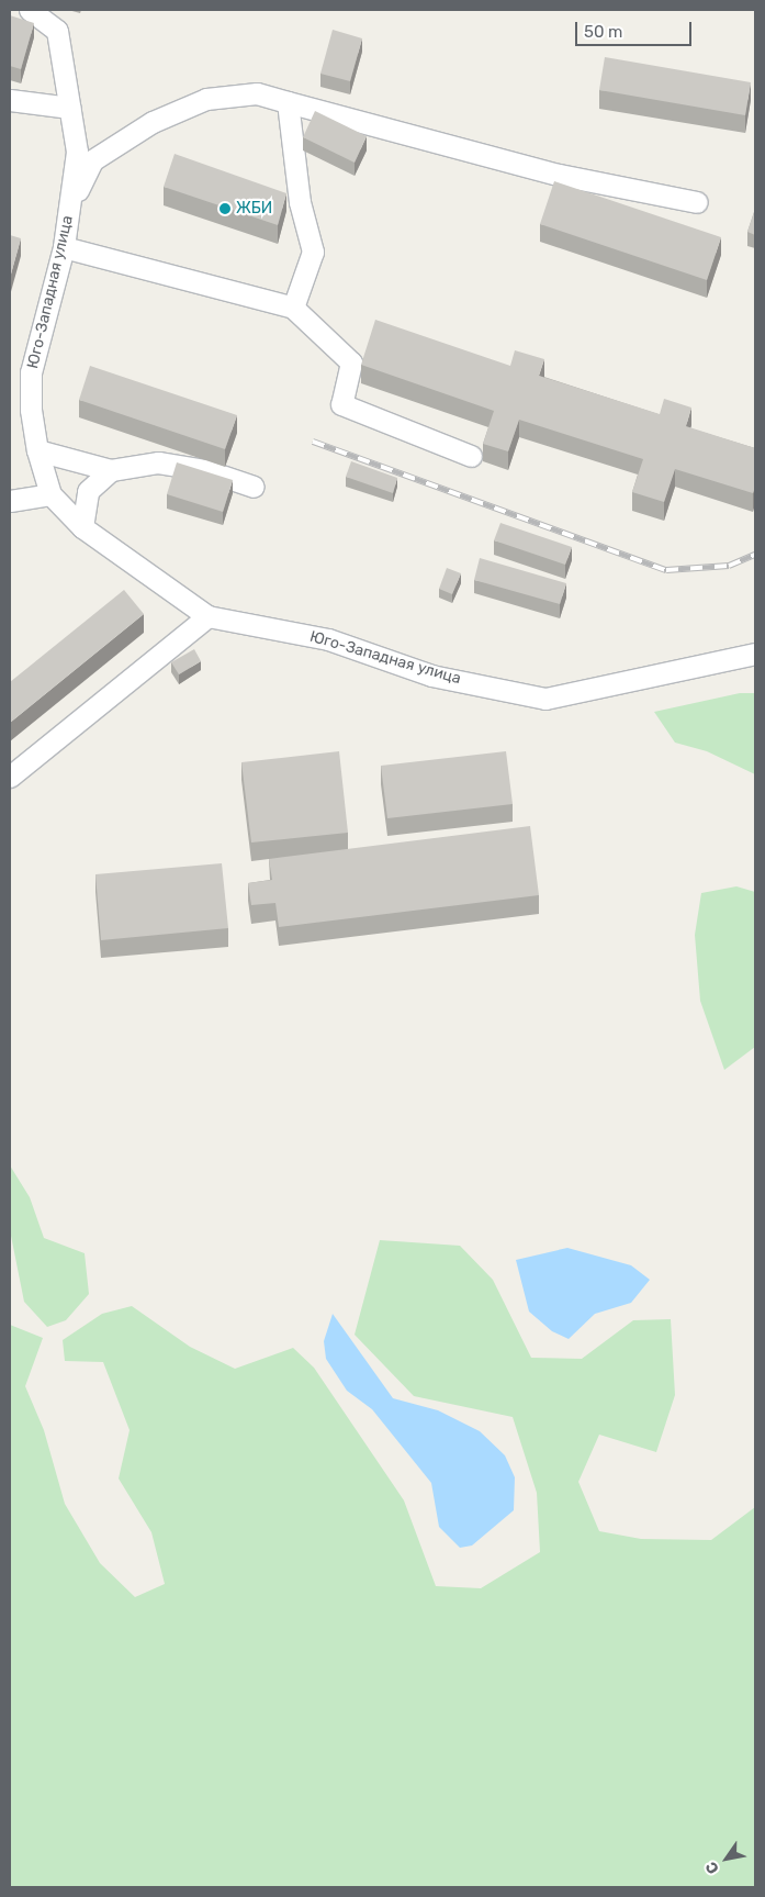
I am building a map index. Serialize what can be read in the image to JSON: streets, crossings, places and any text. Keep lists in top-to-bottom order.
{
  "streets": {
    "street": ["Юго-Западная улица"]
  },
  "places": ["ЖБИ"],
  "scale_bar": "50 m",
  "north": "bottom left"
}
